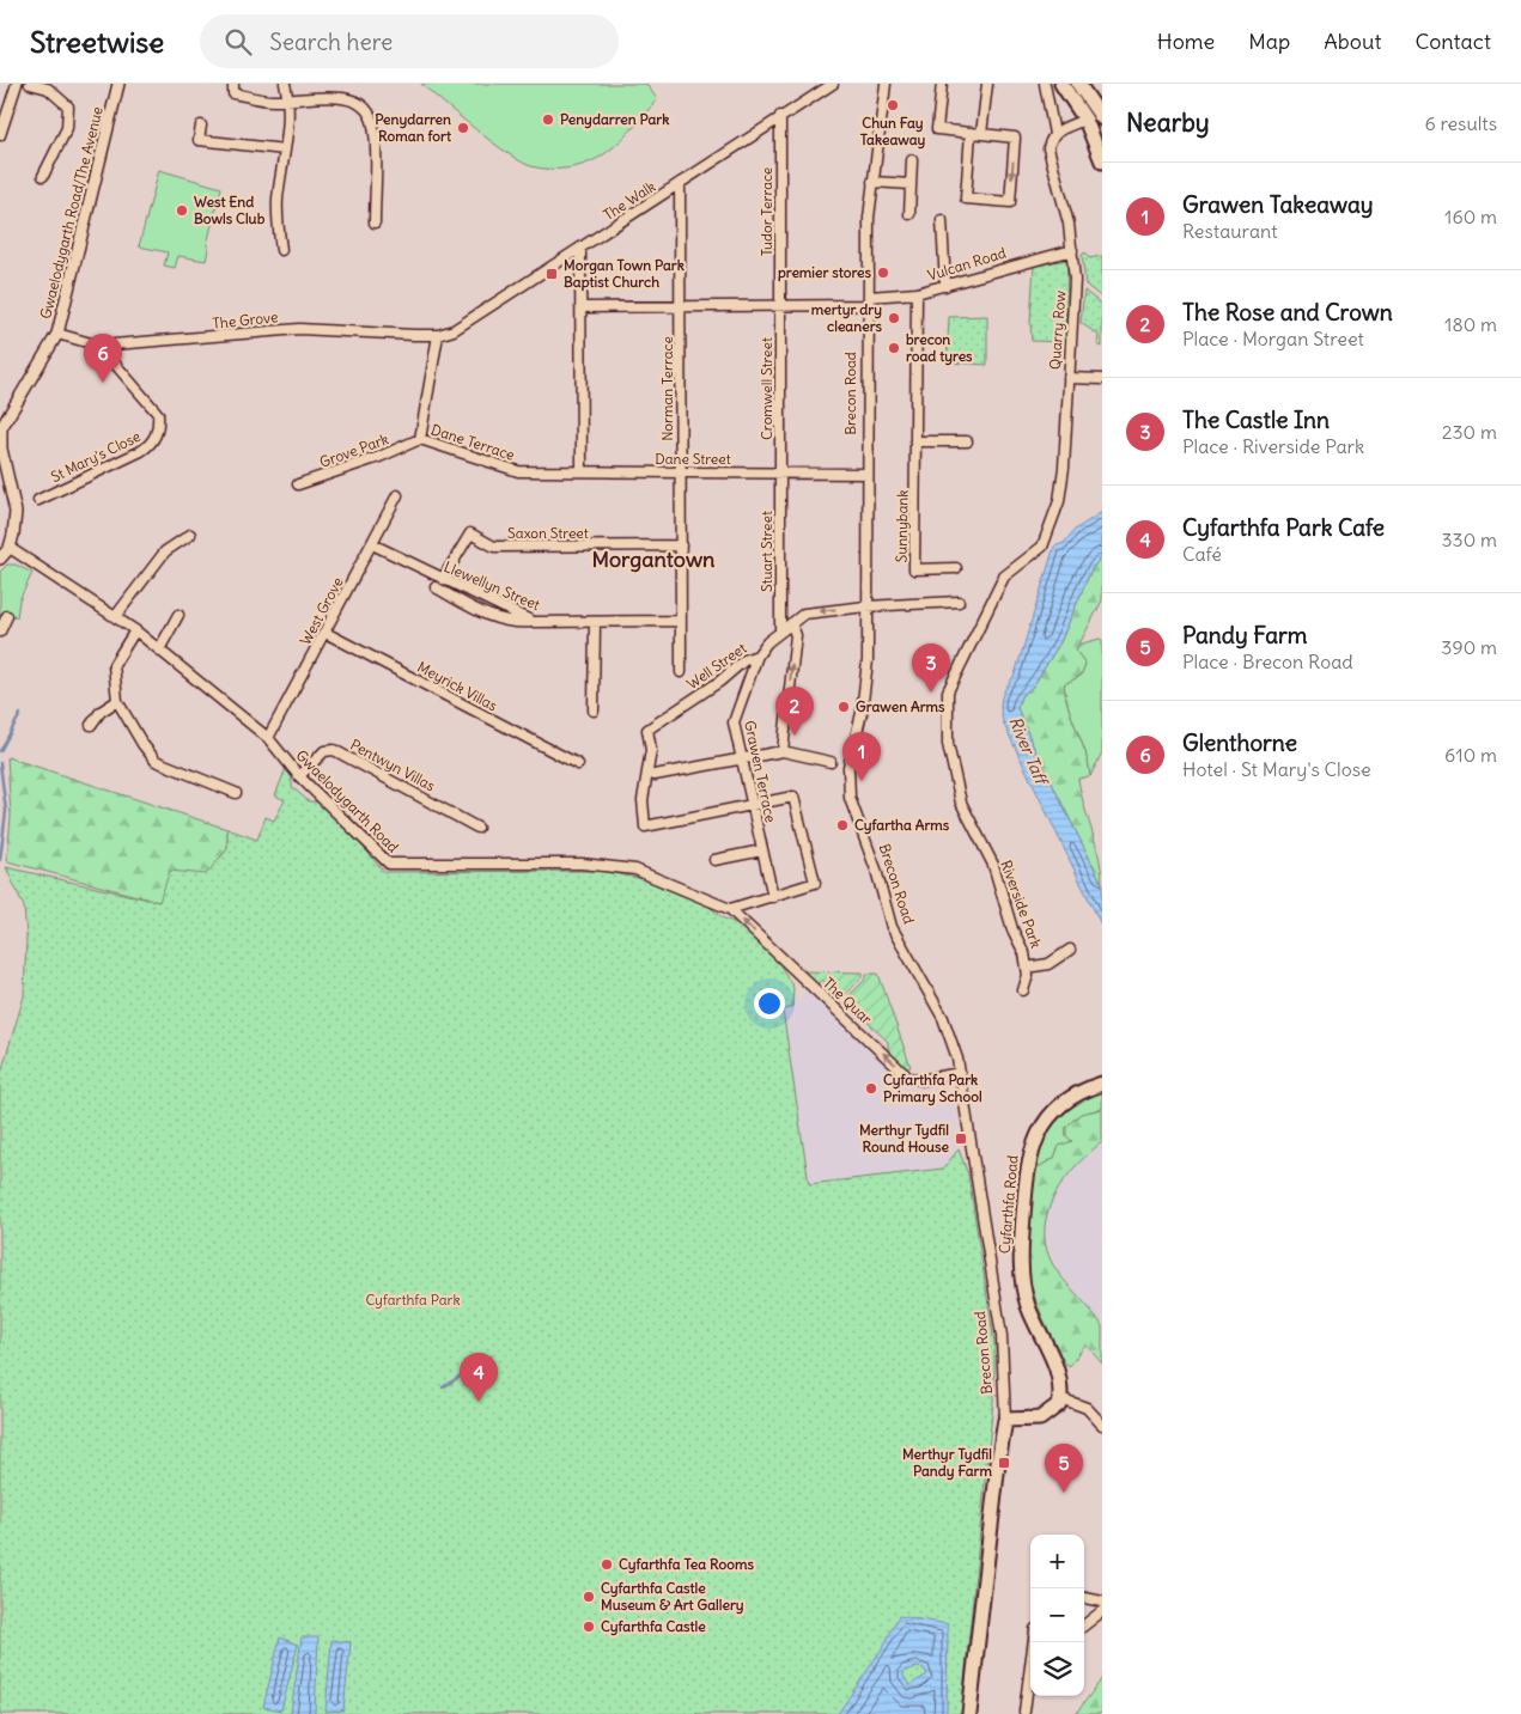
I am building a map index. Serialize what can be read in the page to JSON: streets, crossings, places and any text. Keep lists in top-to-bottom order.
{
  "streets": {
    "main road": ["Brecon Road", "Cyfarthfa Road"],
    "street": [
      "The Walk",
      "Tudor Terrace",
      "Gwaelodygarth Road/The Avenue",
      "Vulcan Road",
      "The Grove",
      "Quarry Row",
      "Norman Terrace",
      "Cromwell Street",
      "Dane Terrace",
      "Grove Park",
      "St Mary's Close",
      "Dane Street",
      "Sunnybank",
      "Saxon Street",
      "Stuart Street",
      "Llewellyn Street",
      "West Grove",
      "Well Street",
      "Meyrick Villas",
      "Pentwyn Villas",
      "Grawen Terrace",
      "Gwaelodygarth Road",
      "Riverside Park",
      "The Quar"
    ]
  },
  "crossings": [
    ["The Walk", "Tudor Terrace"],
    ["The Walk", "The Grove"],
    ["The Walk", "Norman Terrace"],
    ["Tudor Terrace", "Vulcan Road"],
    ["Tudor Terrace", "Cromwell Street"],
    ["Gwaelodygarth Road/The Avenue", "The Grove"],
    ["Gwaelodygarth Road/The Avenue", "Gwaelodygarth Road"],
    ["Vulcan Road", "Quarry Row"],
    ["Vulcan Road", "Norman Terrace"],
    ["Vulcan Road", "Cromwell Street"],
    ["Vulcan Road", "Brecon Road"],
    ["Vulcan Road", "Sunnybank"],
    ["The Grove", "St Mary's Close"],
    ["Quarry Row", "Riverside Park"],
    ["Norman Terrace", "Dane Street"],
    ["Norman Terrace", "Saxon Street"],
    ["Norman Terrace", "Llewellyn Street"],
    ["Cromwell Street", "Dane Street"],
    ["Cromwell Street", "Stuart Street"],
    ["Brecon Road", "Dane Street"],
    ["Brecon Road", "Well Street"],
    ["Brecon Road", "The Quar"],
    ["Dane Terrace", "Grove Park"],
    ["Dane Terrace", "Dane Street"],
    ["Dane Street", "Stuart Street"],
    ["Saxon Street", "Llewellyn Street"],
    ["Stuart Street", "Well Street"],
    ["Llewellyn Street", "West Grove"],
    ["West Grove", "Meyrick Villas"],
    ["West Grove", "Gwaelodygarth Road"],
    ["Well Street", "Grawen Terrace"],
    ["Pentwyn Villas", "Gwaelodygarth Road"],
    ["Gwaelodygarth Road", "The Quar"]
  ],
  "one_way": ["The Quar"],
  "districts": ["Morgantown"],
  "water": ["River Taff"],
  "parks": ["Cyfarthfa Park"],
  "places": {
    "other": [
      "Chun Fay Takeaway",
      "Penydarren Park",
      "Penydarren Roman fort",
      "West End Bowls Club",
      "premier stores",
      "mertyr dry cleaners",
      "brecon road tyres",
      "Grawen Arms",
      "Cyfartha Arms",
      "Cyfarthfa Park Primary School",
      "Cyfarthfa Tea Rooms",
      "Cyfarthfa Castle Museum & Art Gallery",
      "Cyfarthfa Castle"
    ],
    "transit": ["Morgan Town Park Baptist Church", "Merthyr Tydfil Round House", "Merthyr Tydfil Pandy Farm"]
  },
  "page": {
    "header": "Streetwise",
    "search": "Search here",
    "nav": [
      "Home",
      "Map",
      "About",
      "Contact"
    ],
    "heading": ["Nearby", "6 results"],
    "list": [
      {
        "mark": "1",
        "name": "Grawen Takeaway",
        "note": "Restaurant",
        "value": "160 m"
      },
      {
        "mark": "2",
        "name": "The Rose and Crown",
        "note": "Place · Morgan Street",
        "value": "180 m"
      },
      {
        "mark": "3",
        "name": "The Castle Inn",
        "note": "Place · Riverside Park",
        "value": "230 m"
      },
      {
        "mark": "4",
        "name": "Cyfarthfa Park Cafe",
        "note": "Café",
        "value": "330 m"
      },
      {
        "mark": "5",
        "name": "Pandy Farm",
        "note": "Place · Brecon Road",
        "value": "390 m"
      },
      {
        "mark": "6",
        "name": "Glenthorne",
        "note": "Hotel · St Mary's Close",
        "value": "610 m"
      }
    ],
    "pins": [
      "6",
      "3",
      "2",
      "1",
      "4",
      "5"
    ],
    "map_buttons": ["+", "−"]
  }
}
